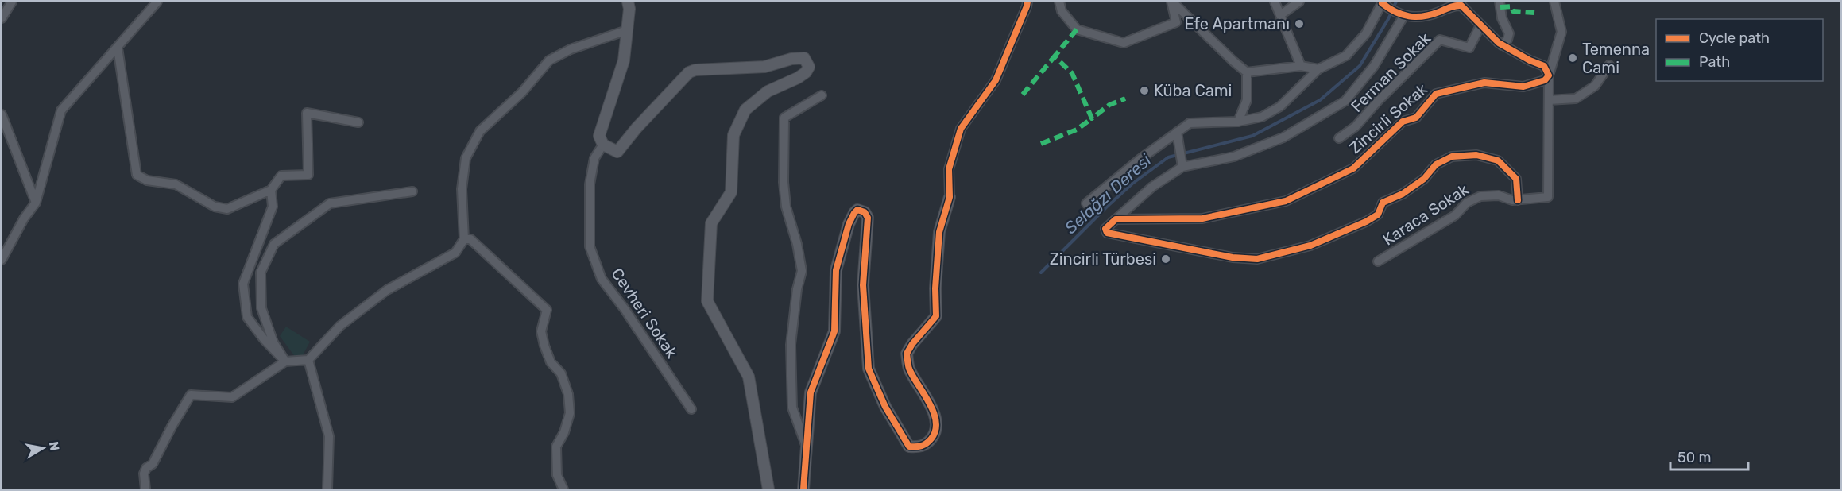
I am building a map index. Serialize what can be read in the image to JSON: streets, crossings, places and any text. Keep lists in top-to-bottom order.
{
  "streets": {
    "street": [
      "Ferman Sokak",
      "Zincirli Sokak",
      "Karaca Sokak",
      "Cevheri Sokak"
    ]
  },
  "crossings": [
    ["Zincirli Sokak", "Karaca Sokak"]
  ],
  "water": ["Selağzı Deresi"],
  "places": [
    "Efe Apartmanı",
    "Temenna Cami",
    "Küba Cami",
    "Zincirli Türbesi"
  ],
  "legend": ["Cycle path", "Path"],
  "scale_bar": "50 m",
  "north": "right"
}
